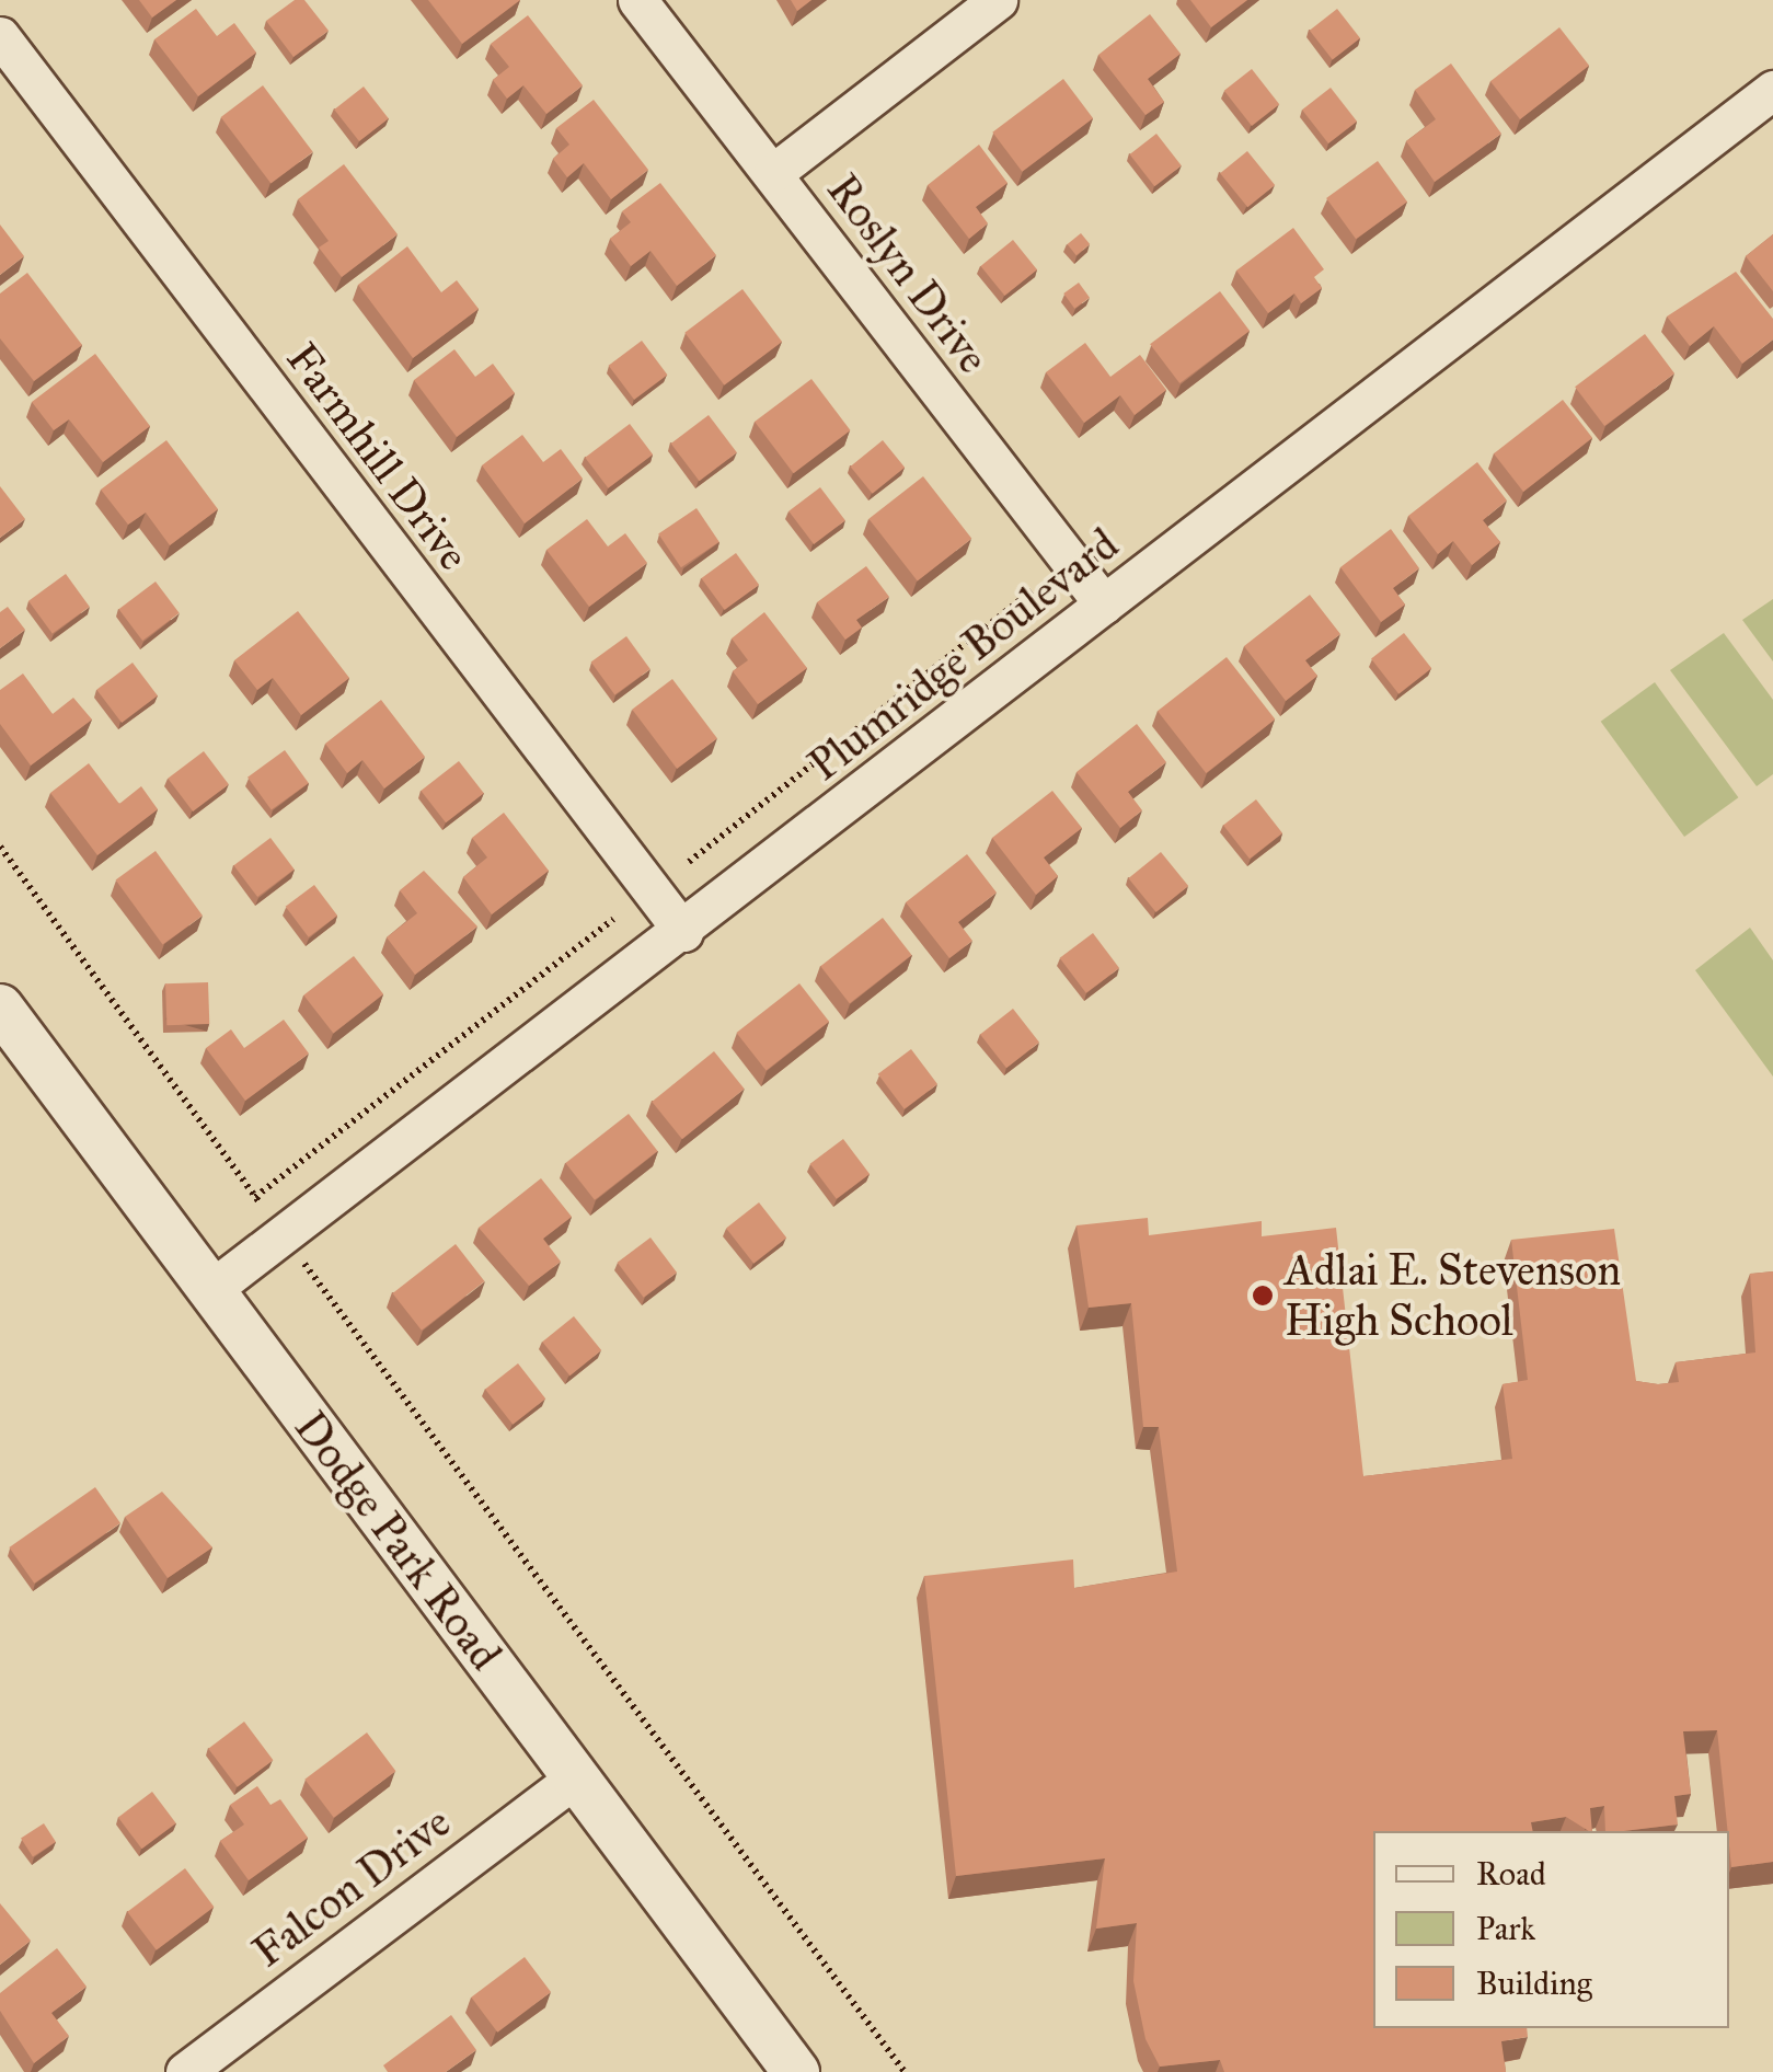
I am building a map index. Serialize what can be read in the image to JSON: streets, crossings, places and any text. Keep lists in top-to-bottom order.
{
  "streets": {
    "street": [
      "Roslyn Drive",
      "Farmhill Drive",
      "Plumridge Boulevard",
      "Dodge Park Road",
      "Falcon Drive"
    ]
  },
  "crossings": [
    ["Roslyn Drive", "Plumridge Boulevard"],
    ["Farmhill Drive", "Plumridge Boulevard"],
    ["Plumridge Boulevard", "Dodge Park Road"],
    ["Dodge Park Road", "Falcon Drive"]
  ],
  "places": ["Adlai E. Stevenson High School"],
  "legend": ["Road", "Park", "Building"]
}
